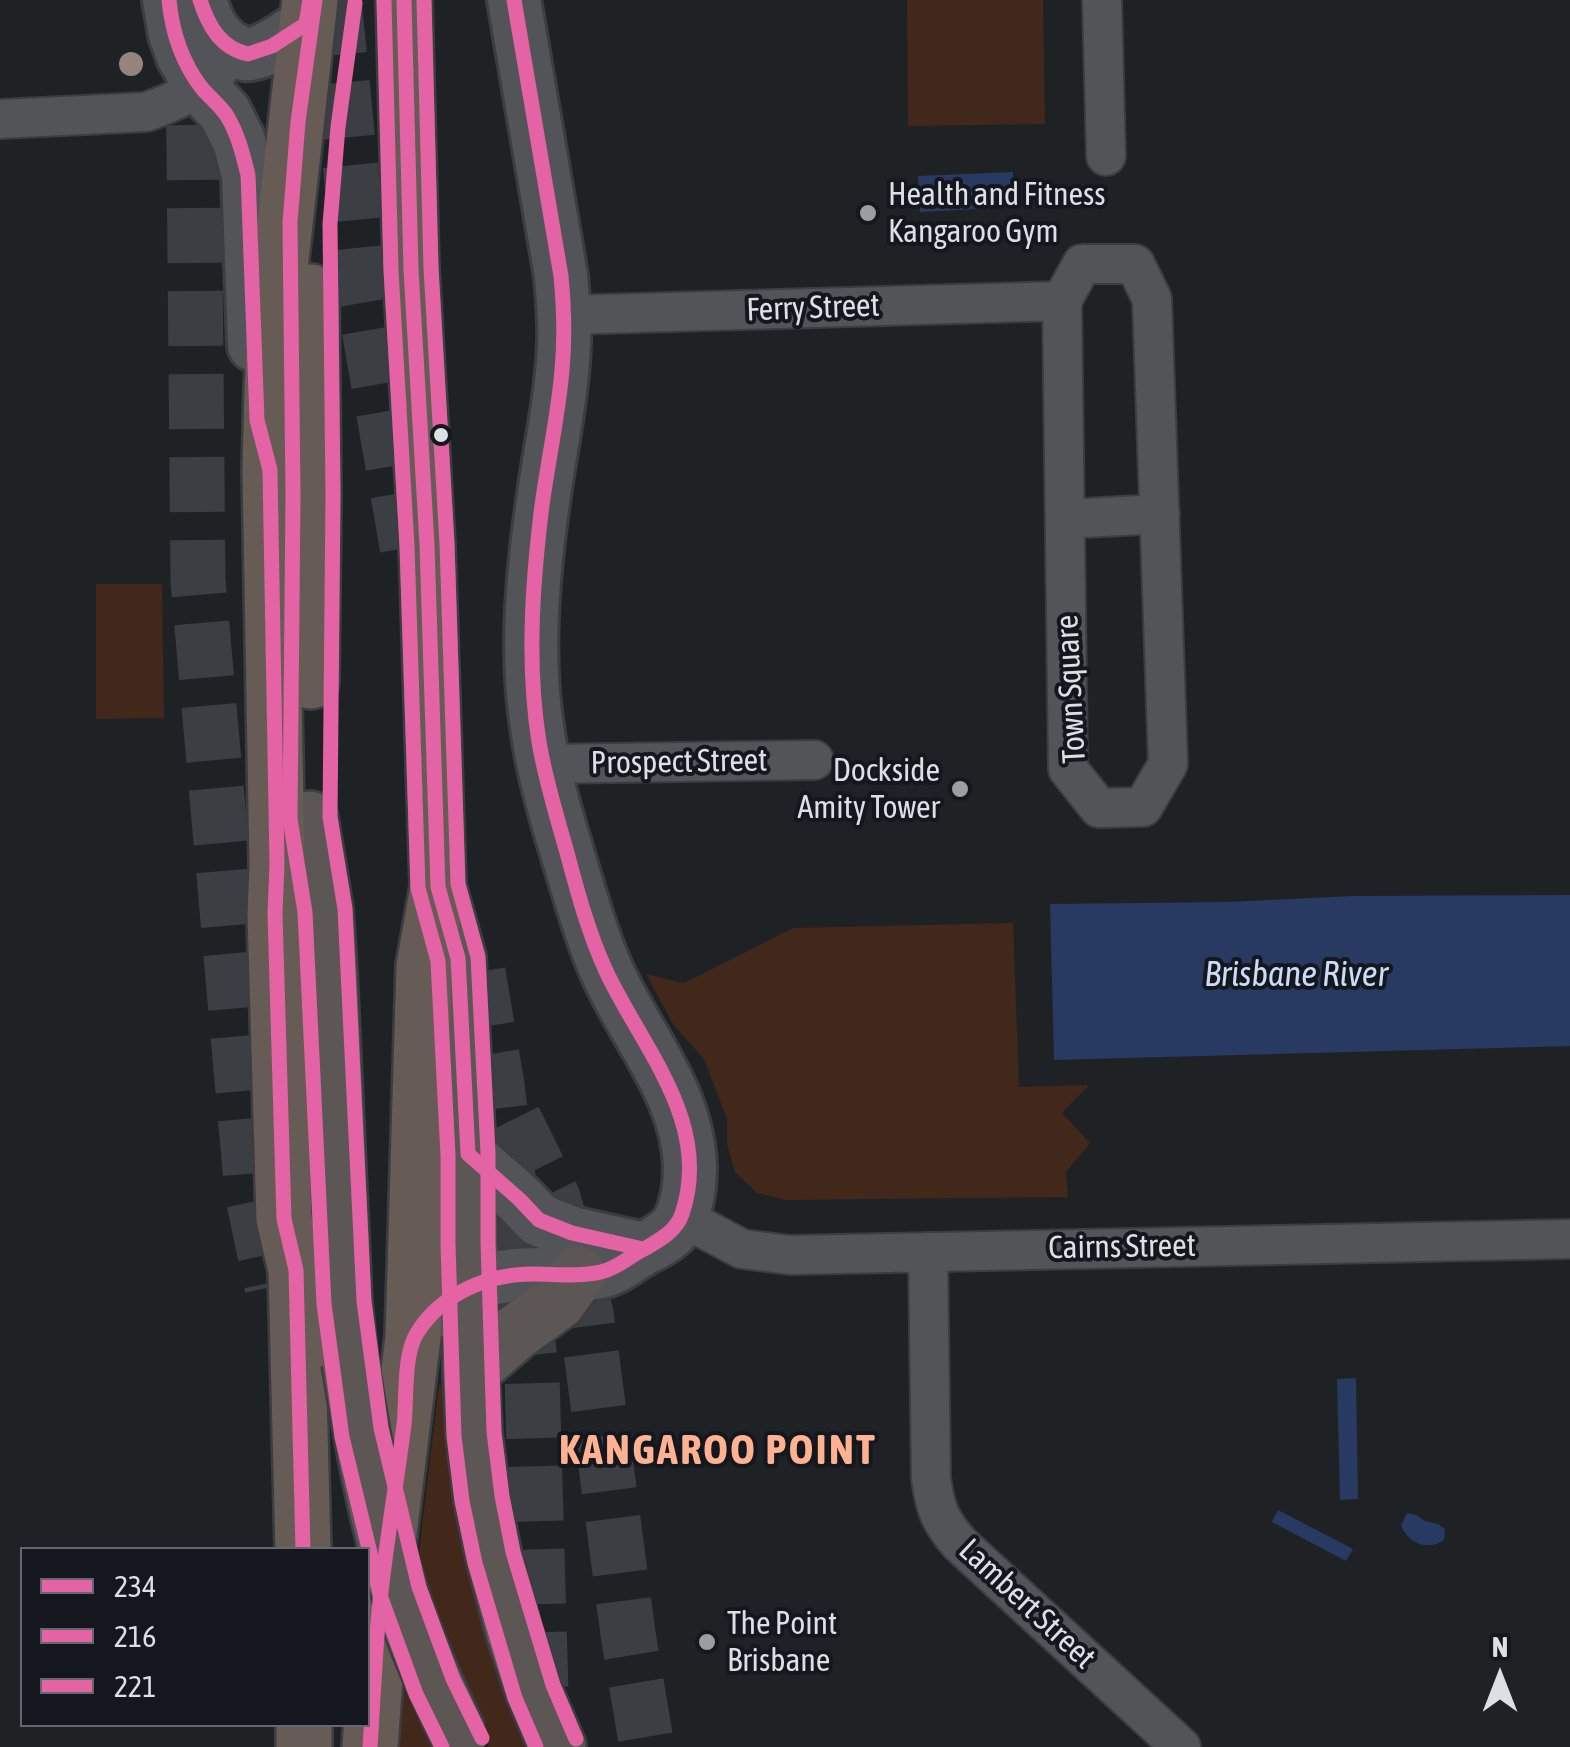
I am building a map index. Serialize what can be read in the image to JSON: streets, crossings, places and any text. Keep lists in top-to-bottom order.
{
  "streets": {
    "street": [
      "Ferry Street",
      "Town Square",
      "Prospect Street",
      "Cairns Street",
      "Lambert Street"
    ]
  },
  "crossings": [
    ["Ferry Street", "Town Square"],
    ["Cairns Street", "Lambert Street"]
  ],
  "districts": ["KANGAROO POINT"],
  "water": ["Brisbane River"],
  "places": ["Health and Fitness Kangaroo Gym", "Dockside Amity Tower", "The Point Brisbane"],
  "lines": ["transit line 234", "transit line 216", "transit line 221"],
  "legend": ["234", "216", "221"],
  "north": "top"
}
